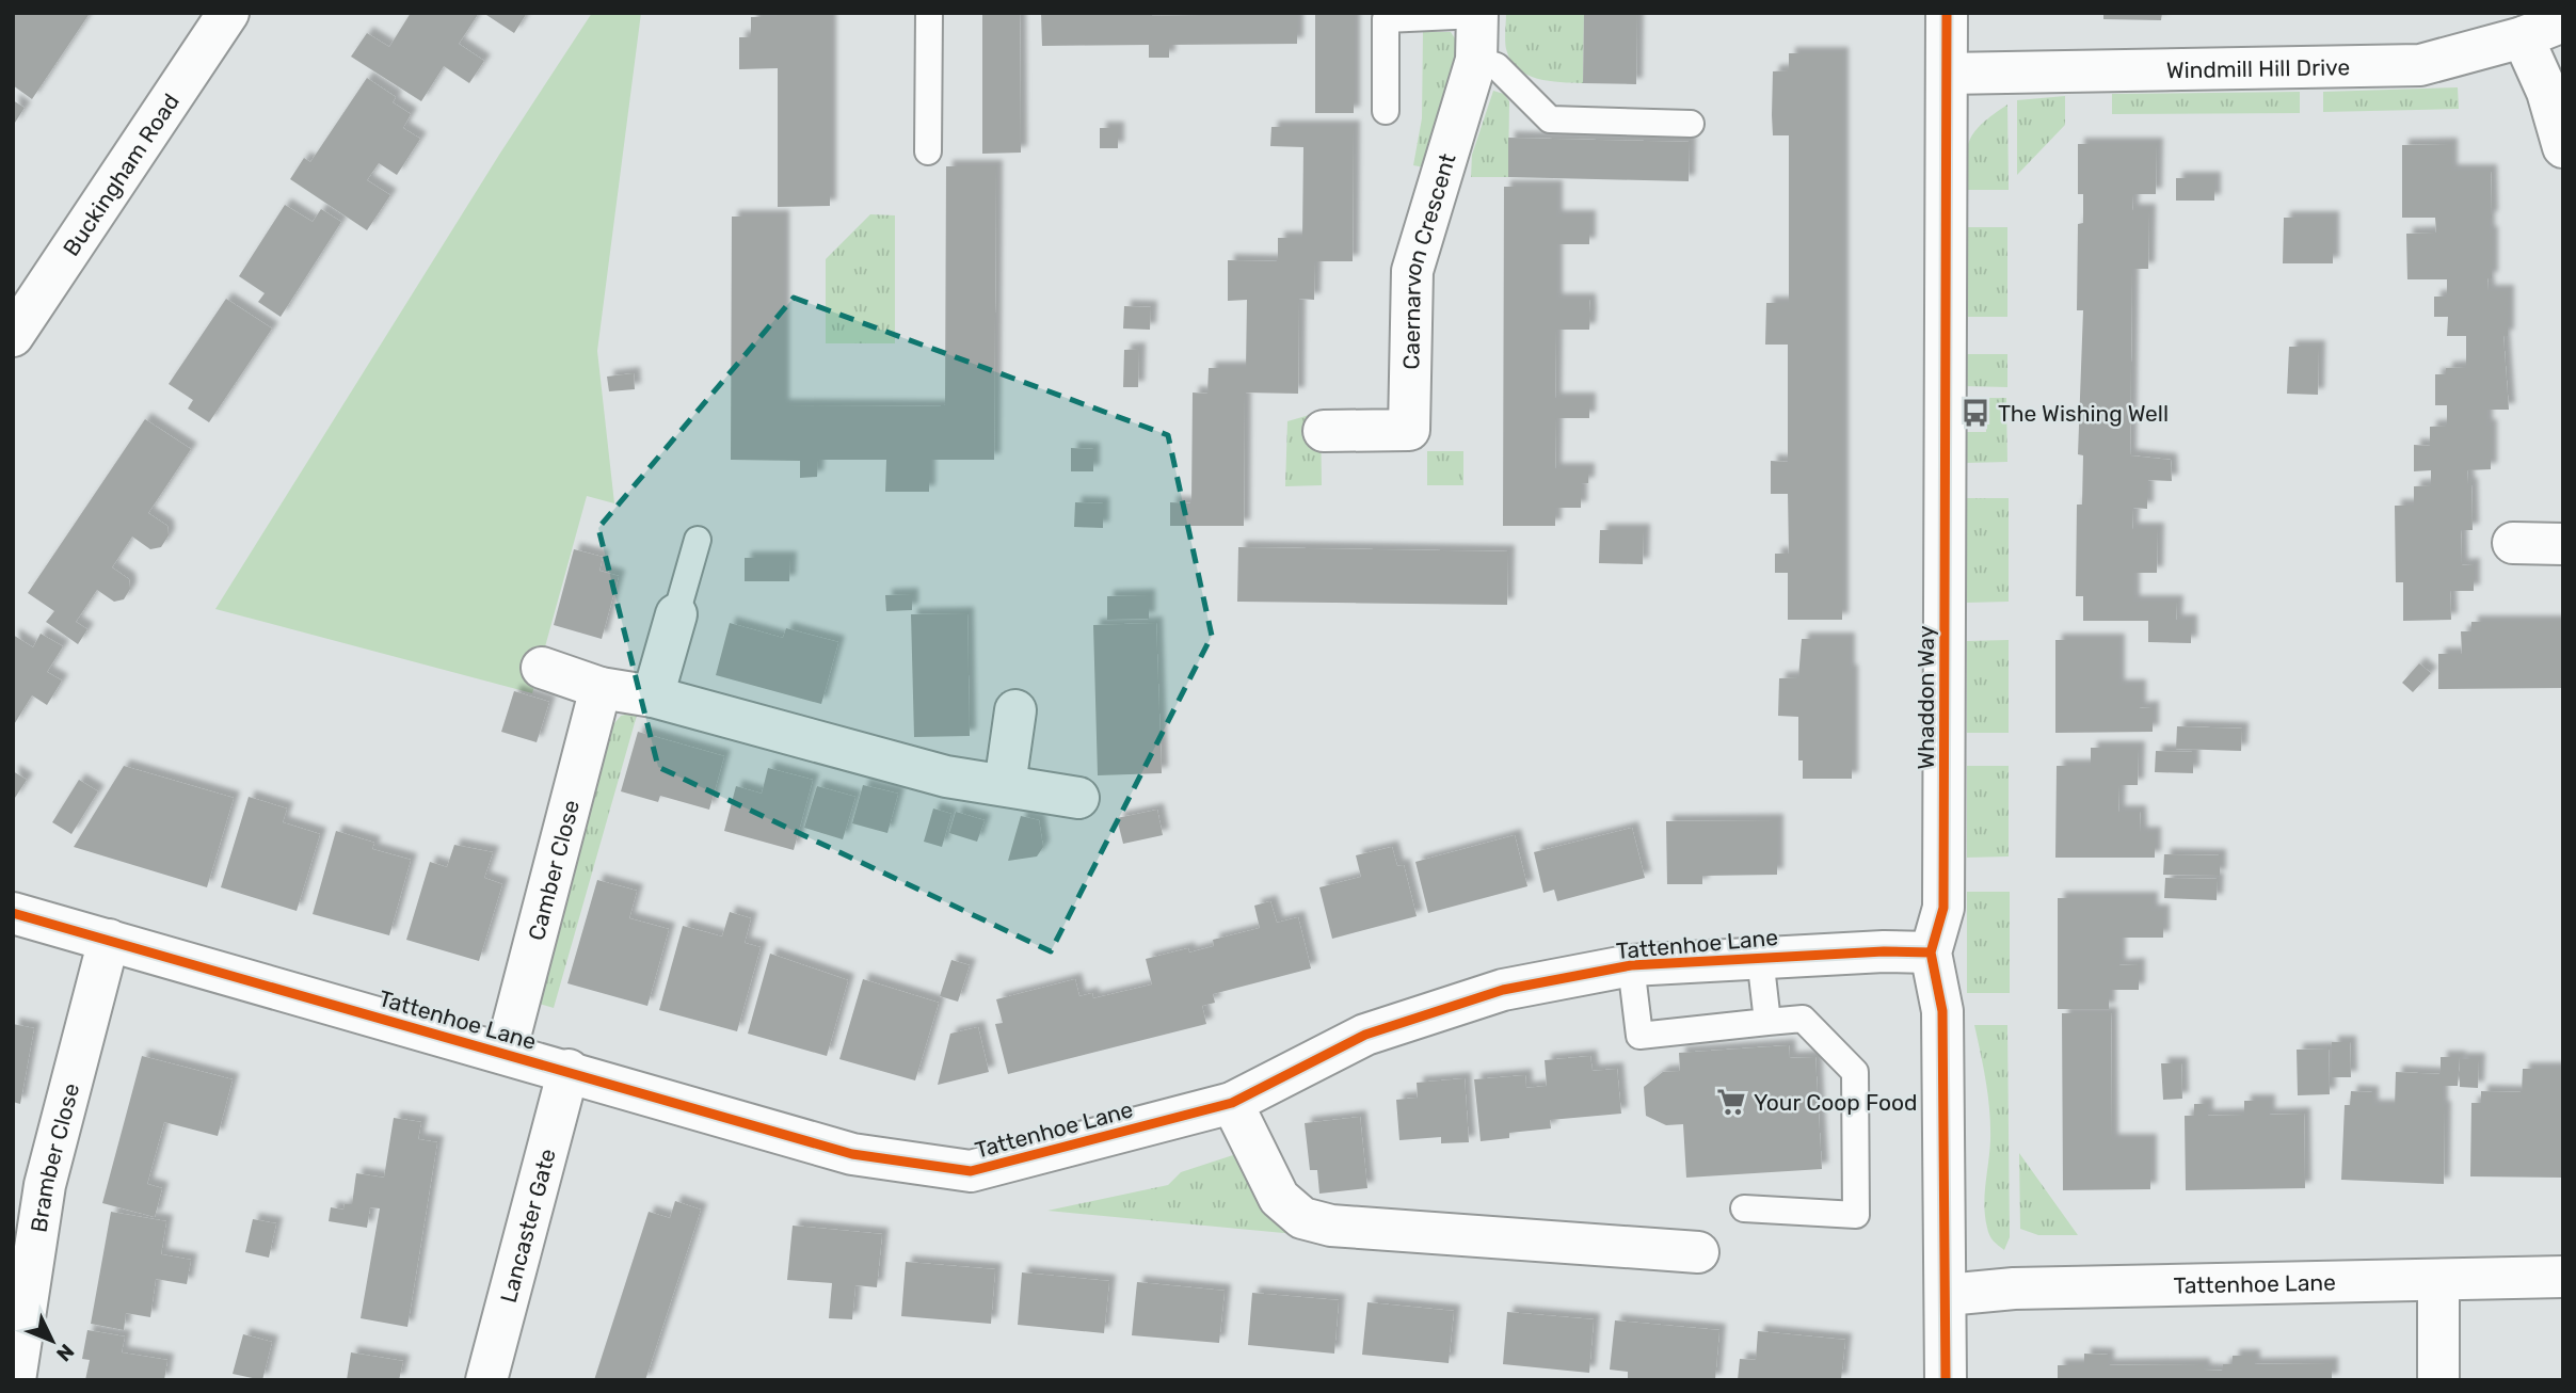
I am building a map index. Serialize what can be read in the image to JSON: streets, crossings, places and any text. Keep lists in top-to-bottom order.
{
  "streets": {
    "street": [
      "Windmill Hill Drive",
      "Buckingham Road",
      "Caernarvon Crescent",
      "Whaddon Way",
      "Camber Close",
      "Tattenhoe Lane",
      "Bramber Close",
      "Lancaster Gate"
    ]
  },
  "crossings": [
    ["Windmill Hill Drive", "Whaddon Way"],
    ["Whaddon Way", "Tattenhoe Lane"],
    ["Camber Close", "Tattenhoe Lane"],
    ["Tattenhoe Lane", "Bramber Close"],
    ["Tattenhoe Lane", "Lancaster Gate"]
  ],
  "places": {
    "bus stop": ["The Wishing Well"],
    "supermarket": ["Your Coop Food"]
  },
  "north": "bottom right"
}
